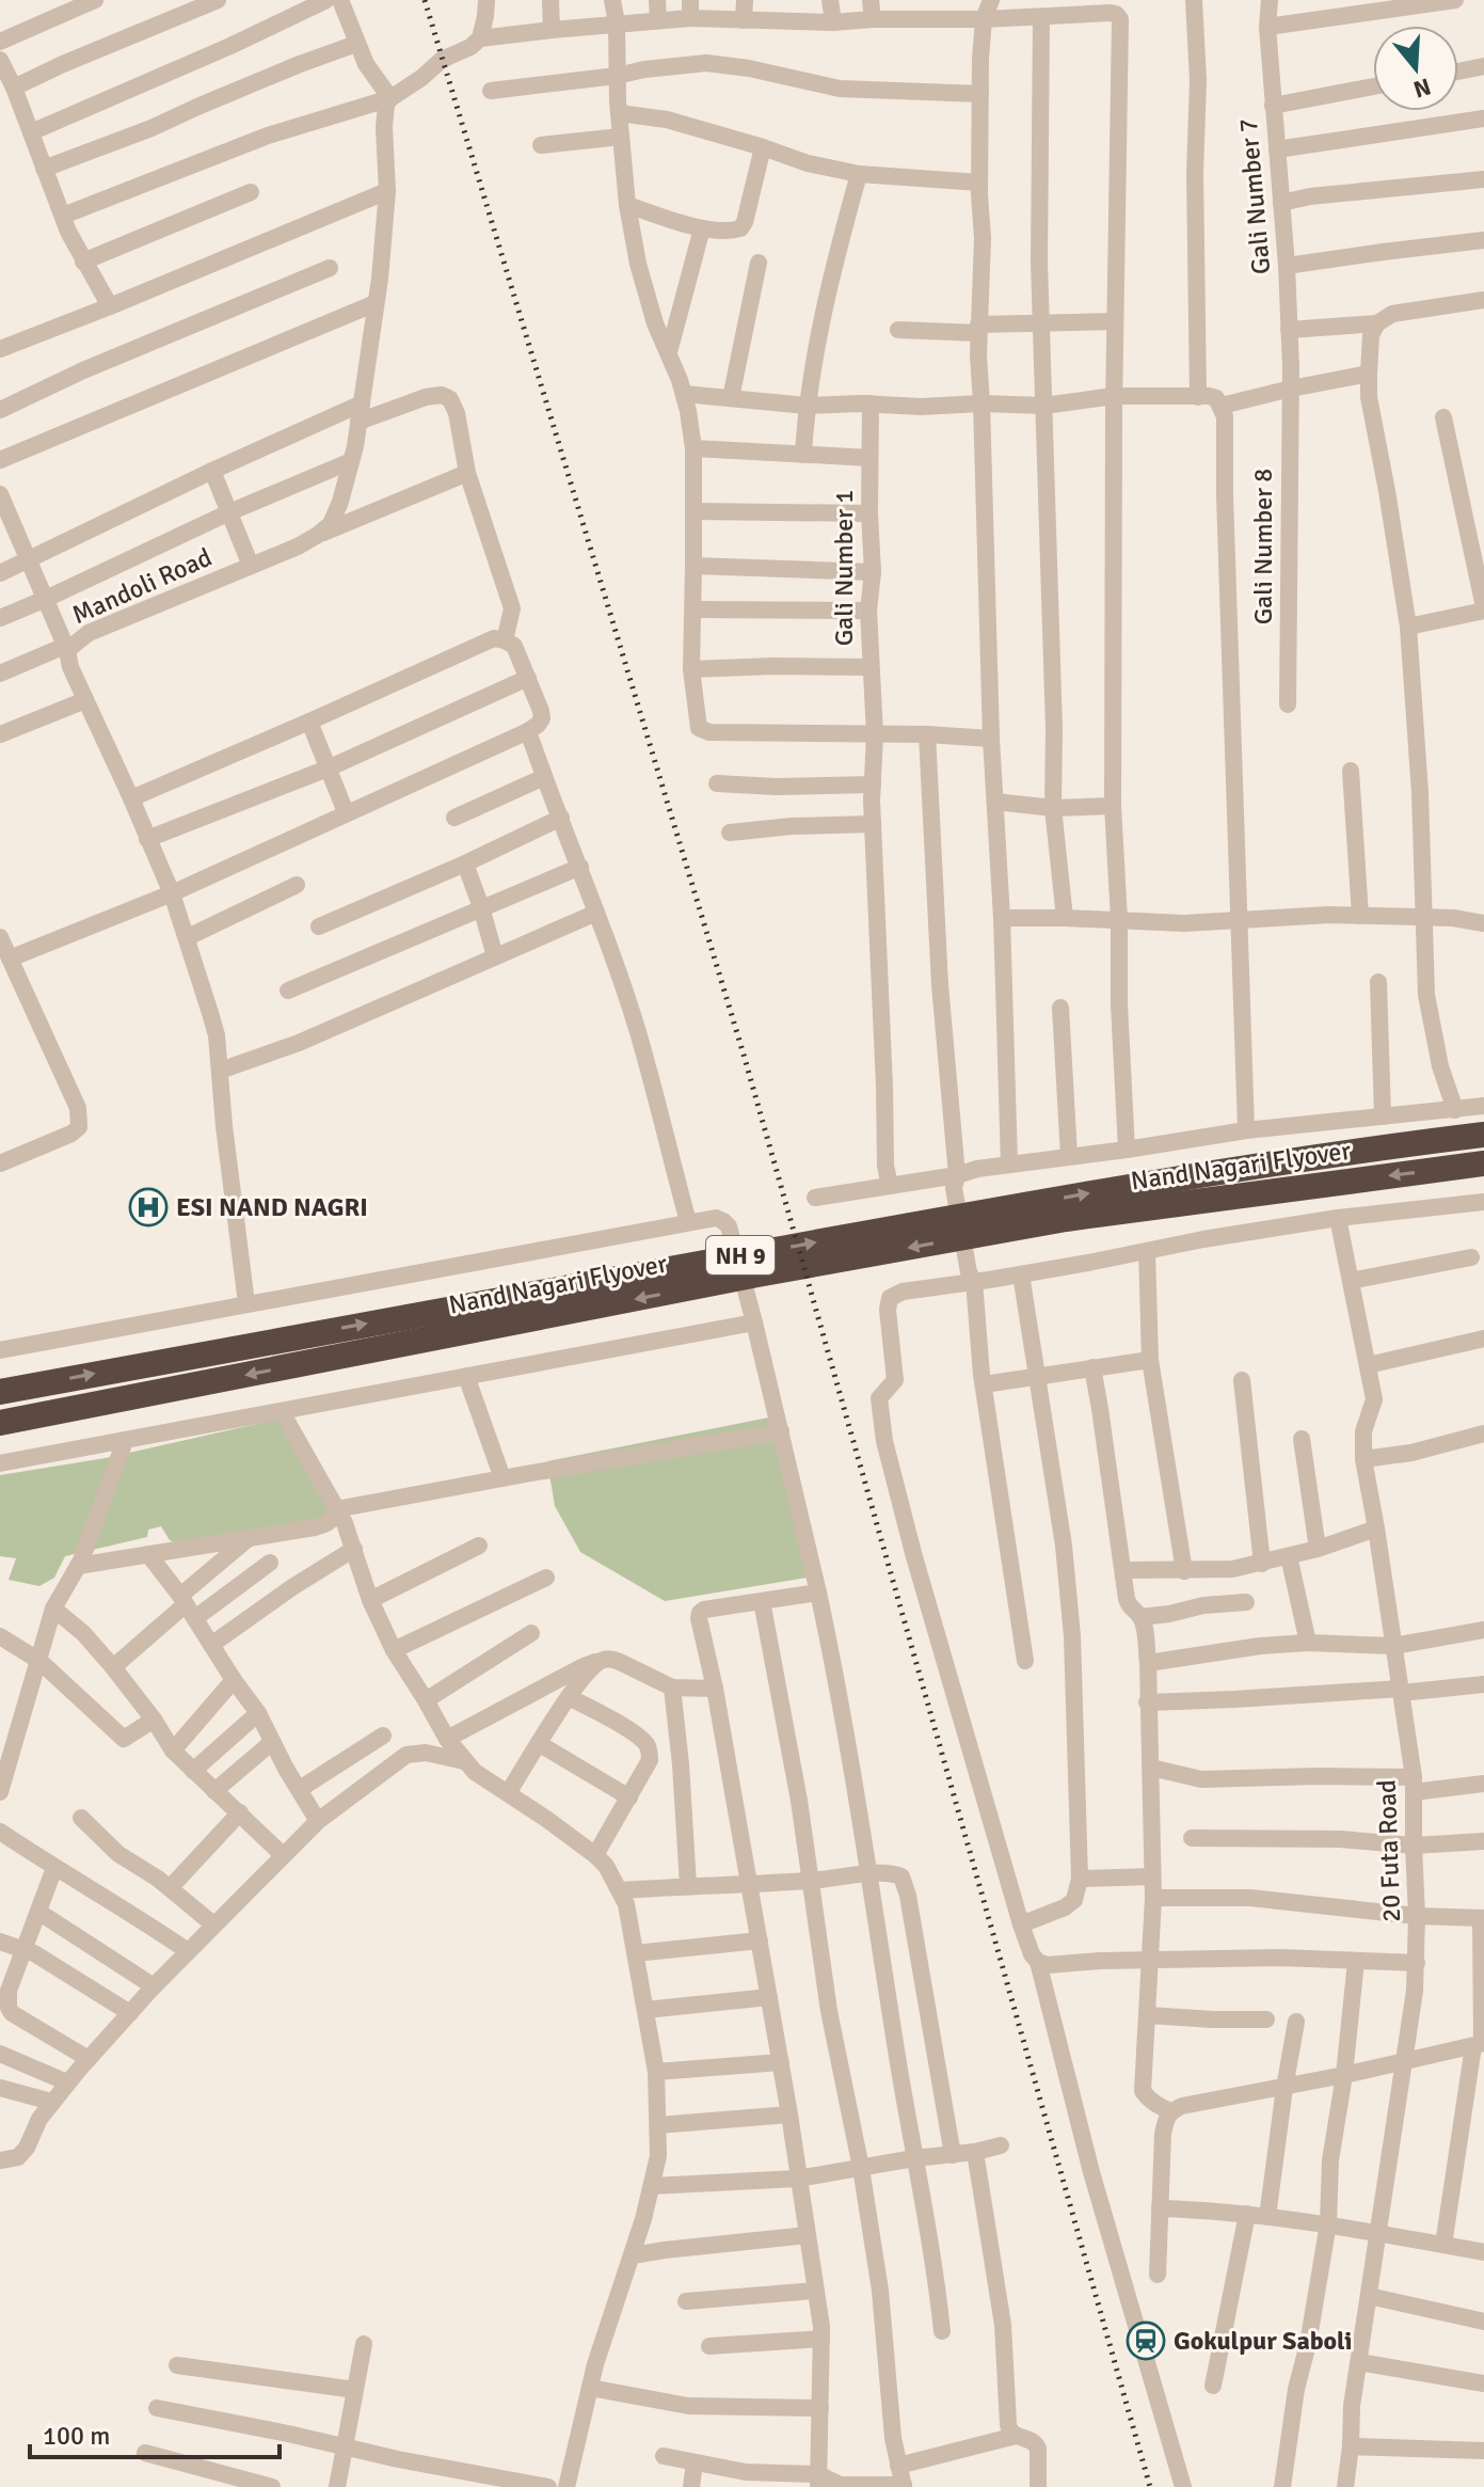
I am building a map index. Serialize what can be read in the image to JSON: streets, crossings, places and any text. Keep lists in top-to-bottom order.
{
  "streets": {
    "highway": ["Nand Nagari Flyover", "NH 9"],
    "street": [
      "Gali Number 7",
      "Gali Number 8",
      "Gali Number 1",
      "Mandoli Road",
      "20 Futa Road"
    ]
  },
  "crossings": [
    ["Gali Number 7", "Gali Number 8"]
  ],
  "places": {
    "hospital": ["ESI NAND NAGRI"],
    "station": ["Gokulpur Saboli"]
  },
  "scale_bar": "100 m",
  "north": "bottom"
}
